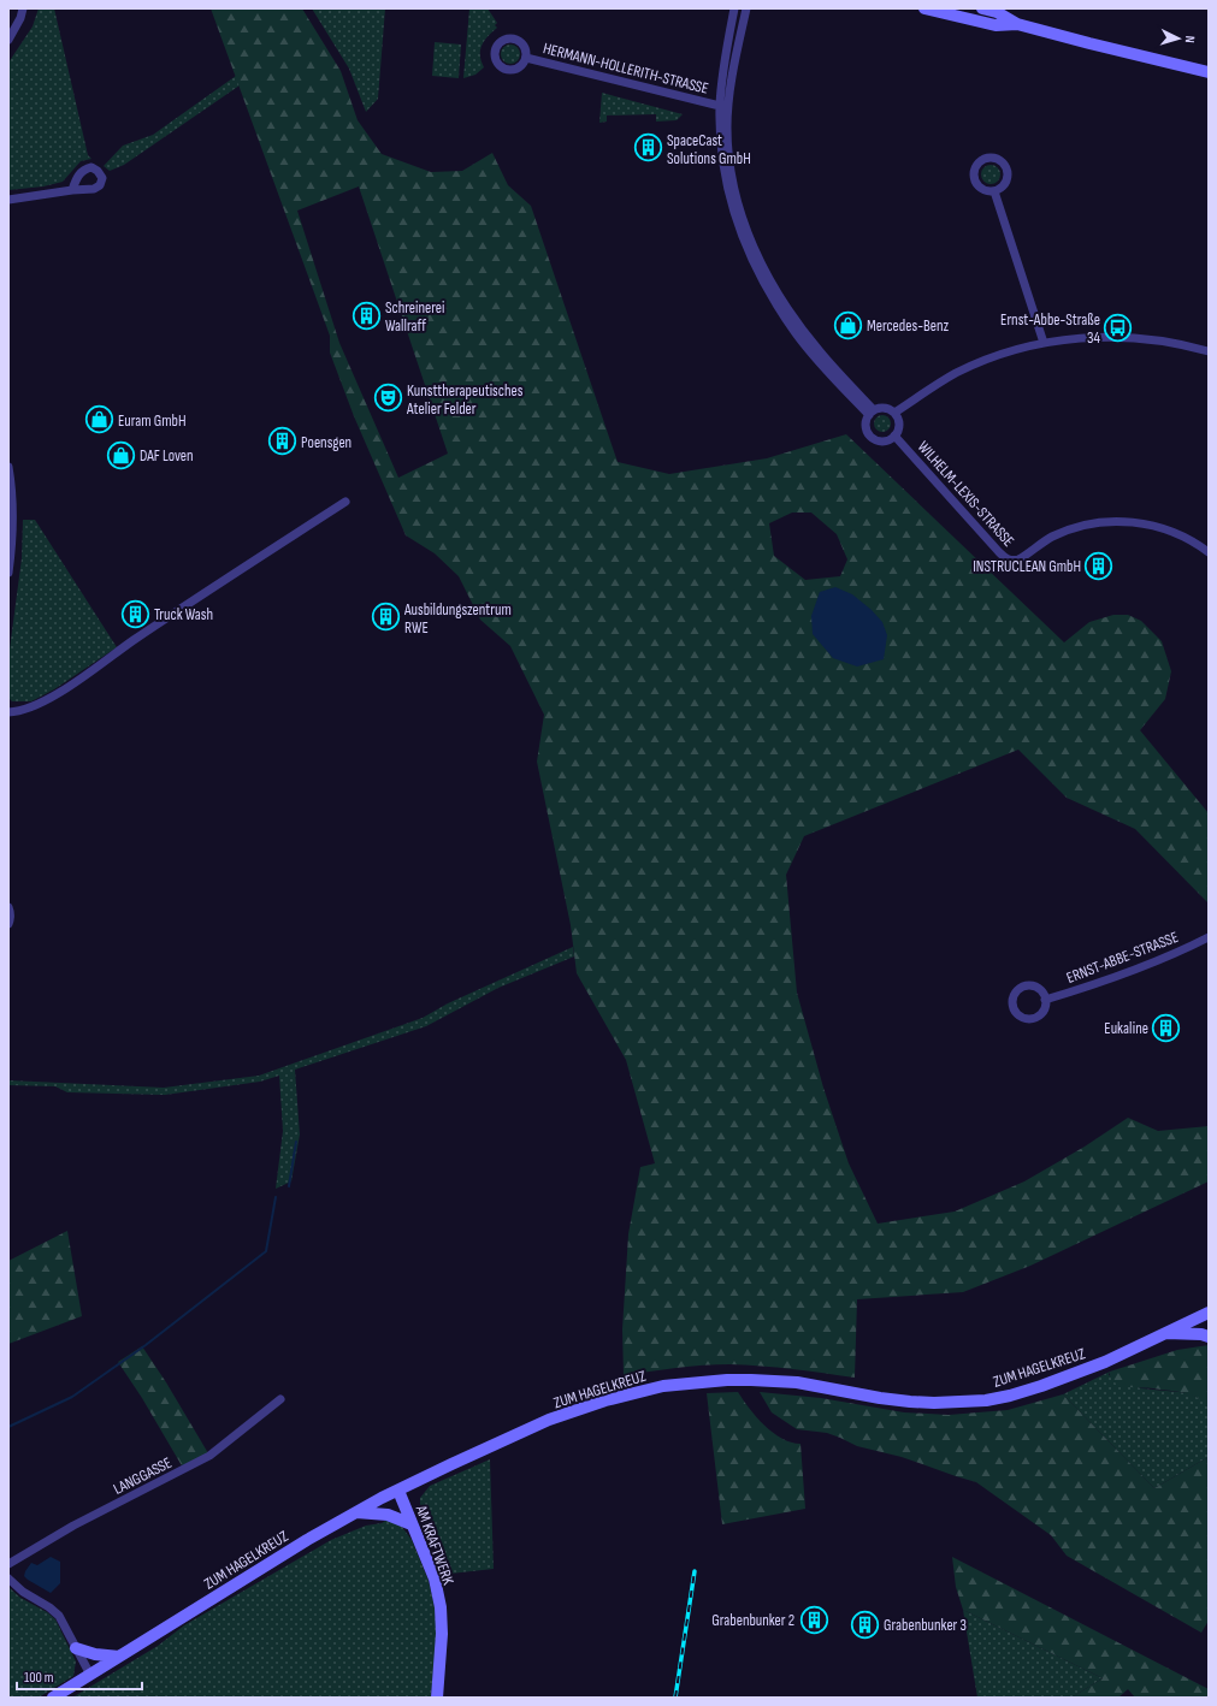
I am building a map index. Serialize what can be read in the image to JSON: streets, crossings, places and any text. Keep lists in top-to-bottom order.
{
  "streets": {
    "main road": ["ZUM HAGELKREUZ", "AM KRAFTWERK"],
    "street": [
      "HERMANN-HOLLERITH-STRASSE",
      "WILHELM-LEXIS-STRASSE",
      "ERNST-ABBE-STRASSE",
      "LANGGASSE"
    ]
  },
  "crossings": [
    ["HERMANN-HOLLERITH-STRASSE", "WILHELM-LEXIS-STRASSE"],
    ["ZUM HAGELKREUZ", "AM KRAFTWERK"]
  ],
  "places": {
    "building": [
      "SpaceCast Solutions GmbH",
      "Schreinerei Wallraff",
      "Poensgen",
      "INSTRUCLEAN GmbH",
      "Truck Wash",
      "Ausbildungszentrum RWE",
      "Eukaline",
      "Grabenbunker 2",
      "Grabenbunker 3"
    ],
    "shop": ["Mercedes-Benz", "Euram GmbH", "DAF Loven"],
    "bus stop": ["Ernst-Abbe-Straße 34"],
    "theatre": ["Kunsttherapeutisches Atelier Felder"]
  },
  "scale_bar": "100 m",
  "north": "right"
}
